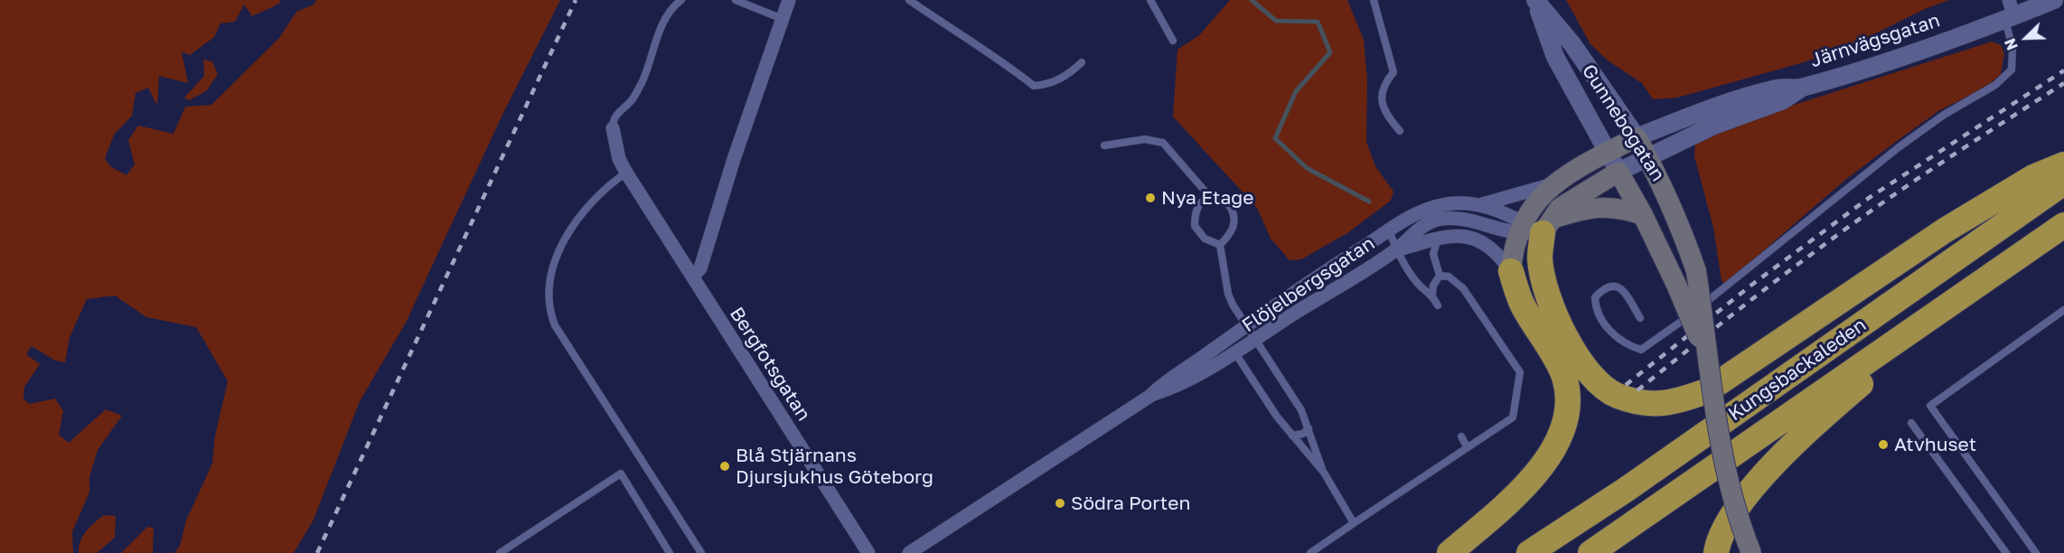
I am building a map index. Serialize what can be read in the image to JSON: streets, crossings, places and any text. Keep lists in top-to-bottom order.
{
  "streets": {
    "highway": ["Kungsbackaleden"],
    "main road": ["Gunnebogatan", "Flöjelbergsgatan"],
    "street": ["Järnvägsgatan", "Bergfotsgatan"]
  },
  "crossings": [
    ["Järnvägsgatan", "Gunnebogatan"],
    ["Järnvägsgatan", "Flöjelbergsgatan"],
    ["Gunnebogatan", "Flöjelbergsgatan"]
  ],
  "places": [
    "Nya Etage",
    "Atvhuset",
    "Blå Stjärnans Djursjukhus Göteborg",
    "Södra Porten"
  ],
  "north": "bottom left"
}
